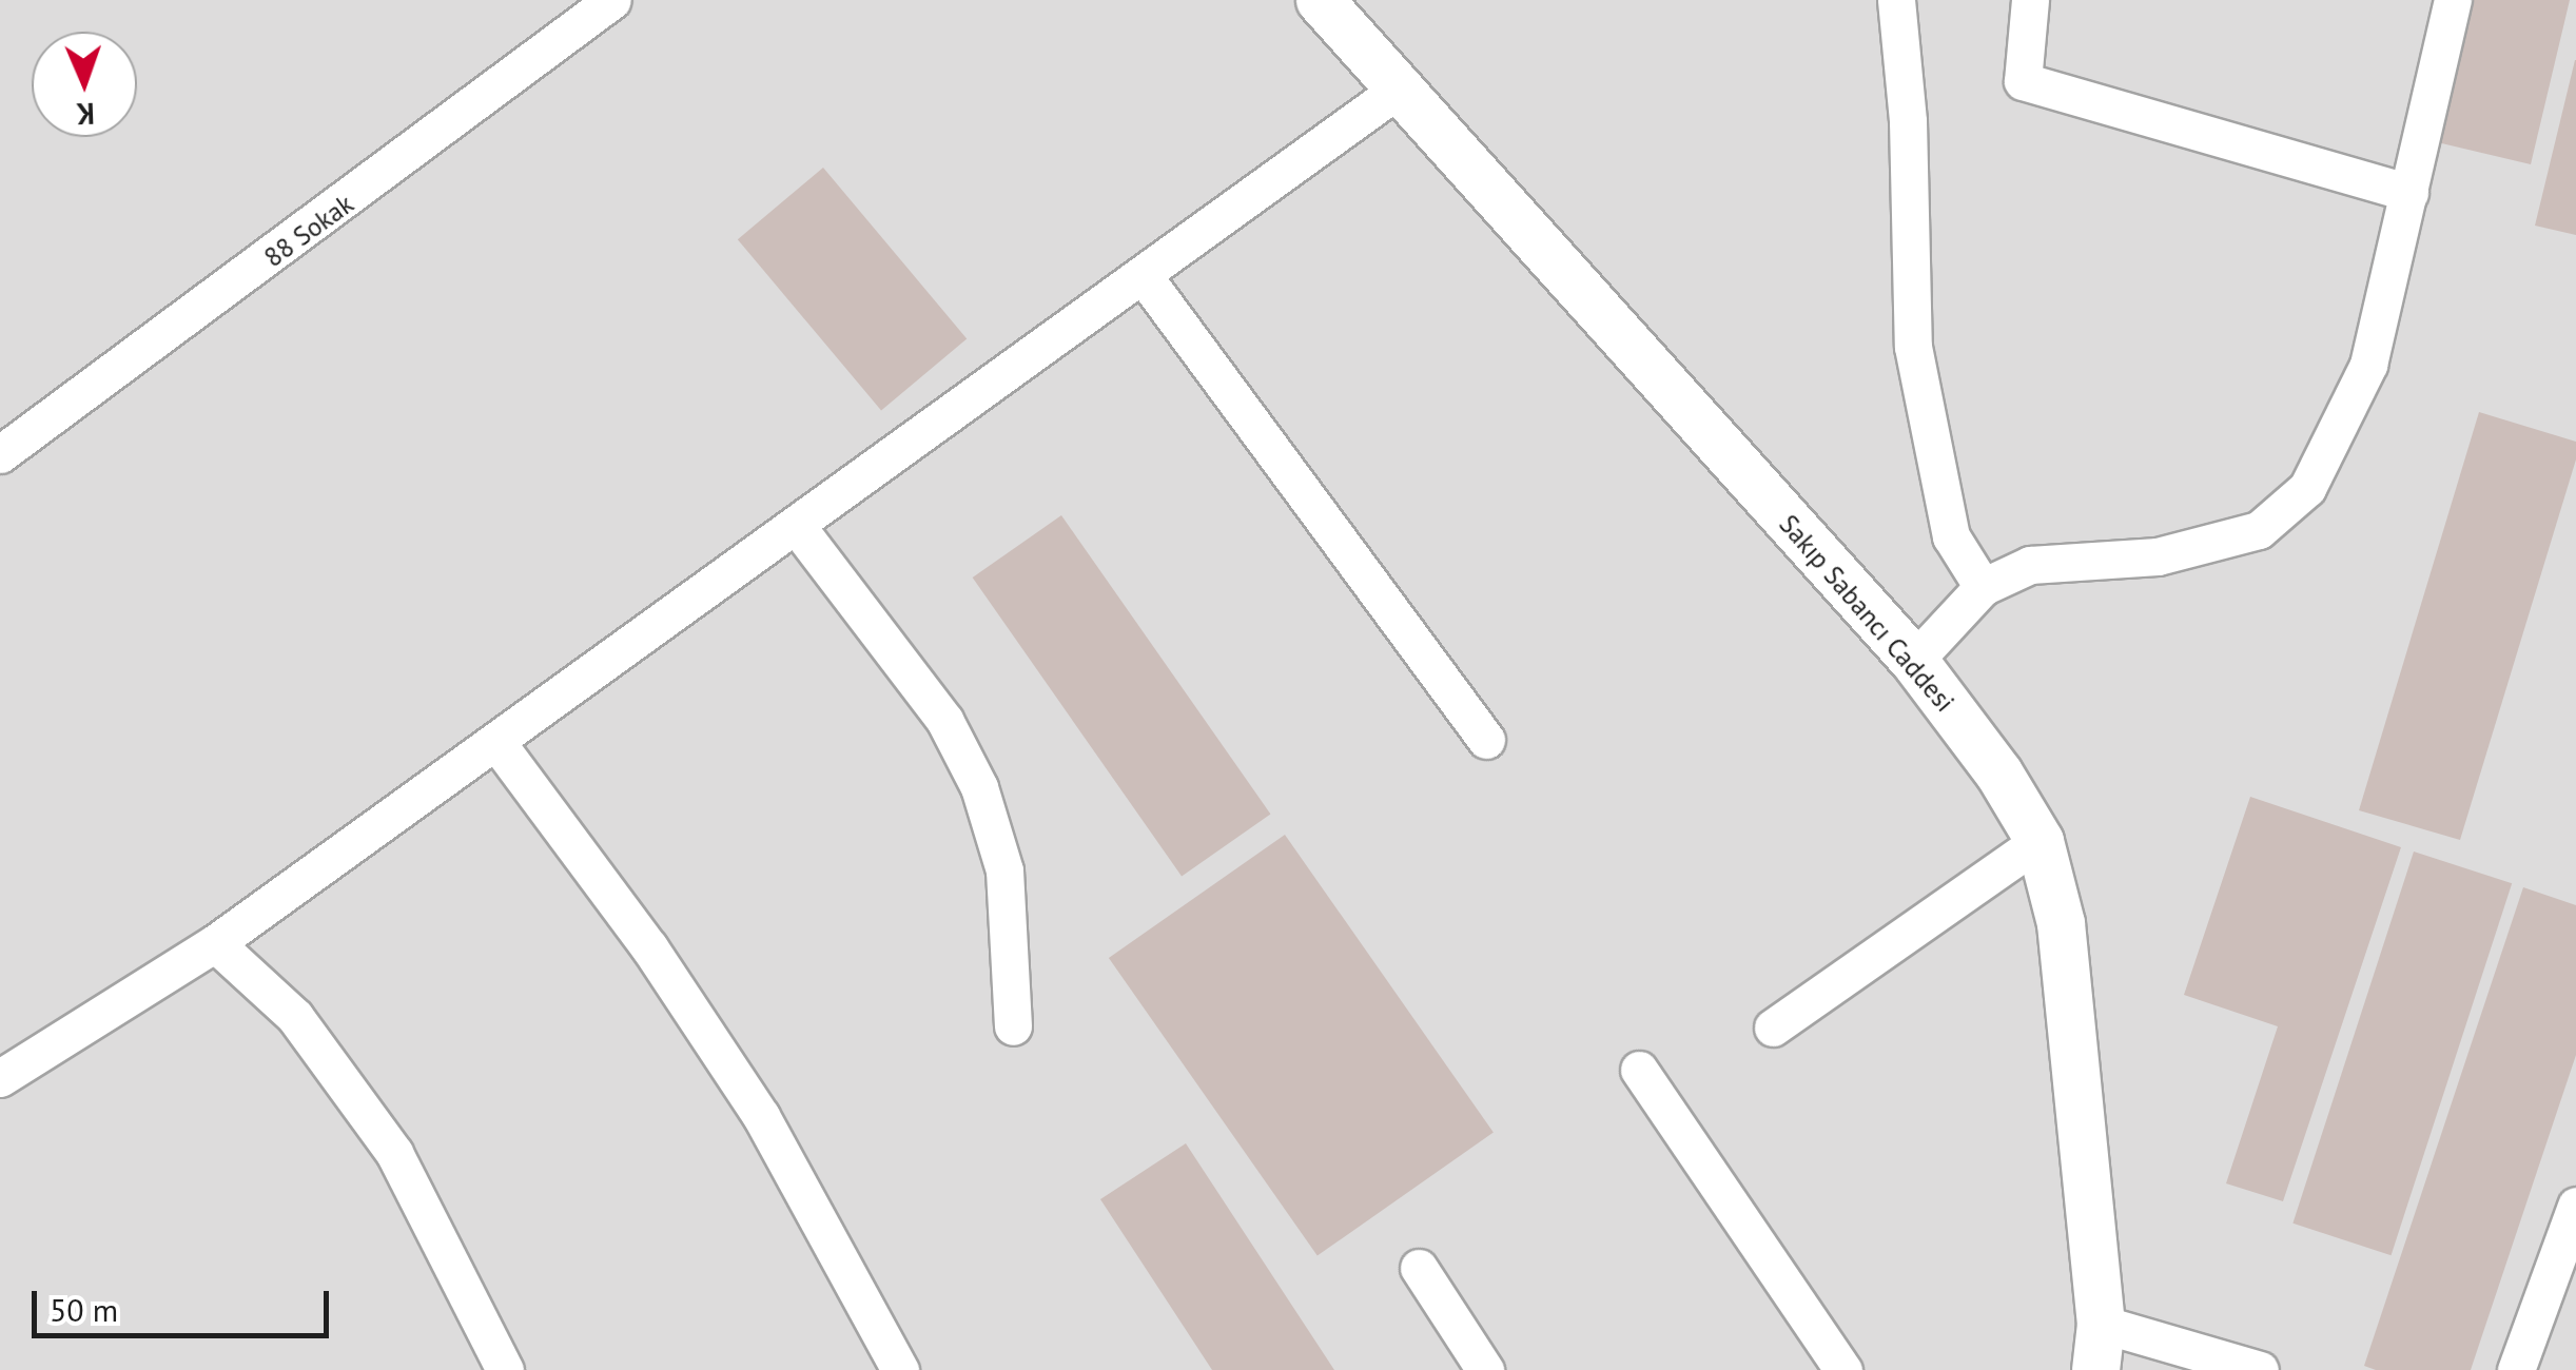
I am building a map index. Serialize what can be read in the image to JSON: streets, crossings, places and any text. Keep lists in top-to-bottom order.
{
  "streets": {
    "street": ["88 Sokak", "Sakıp Sabancı Caddesi"]
  },
  "scale_bar": "50 m",
  "north": "bottom"
}
